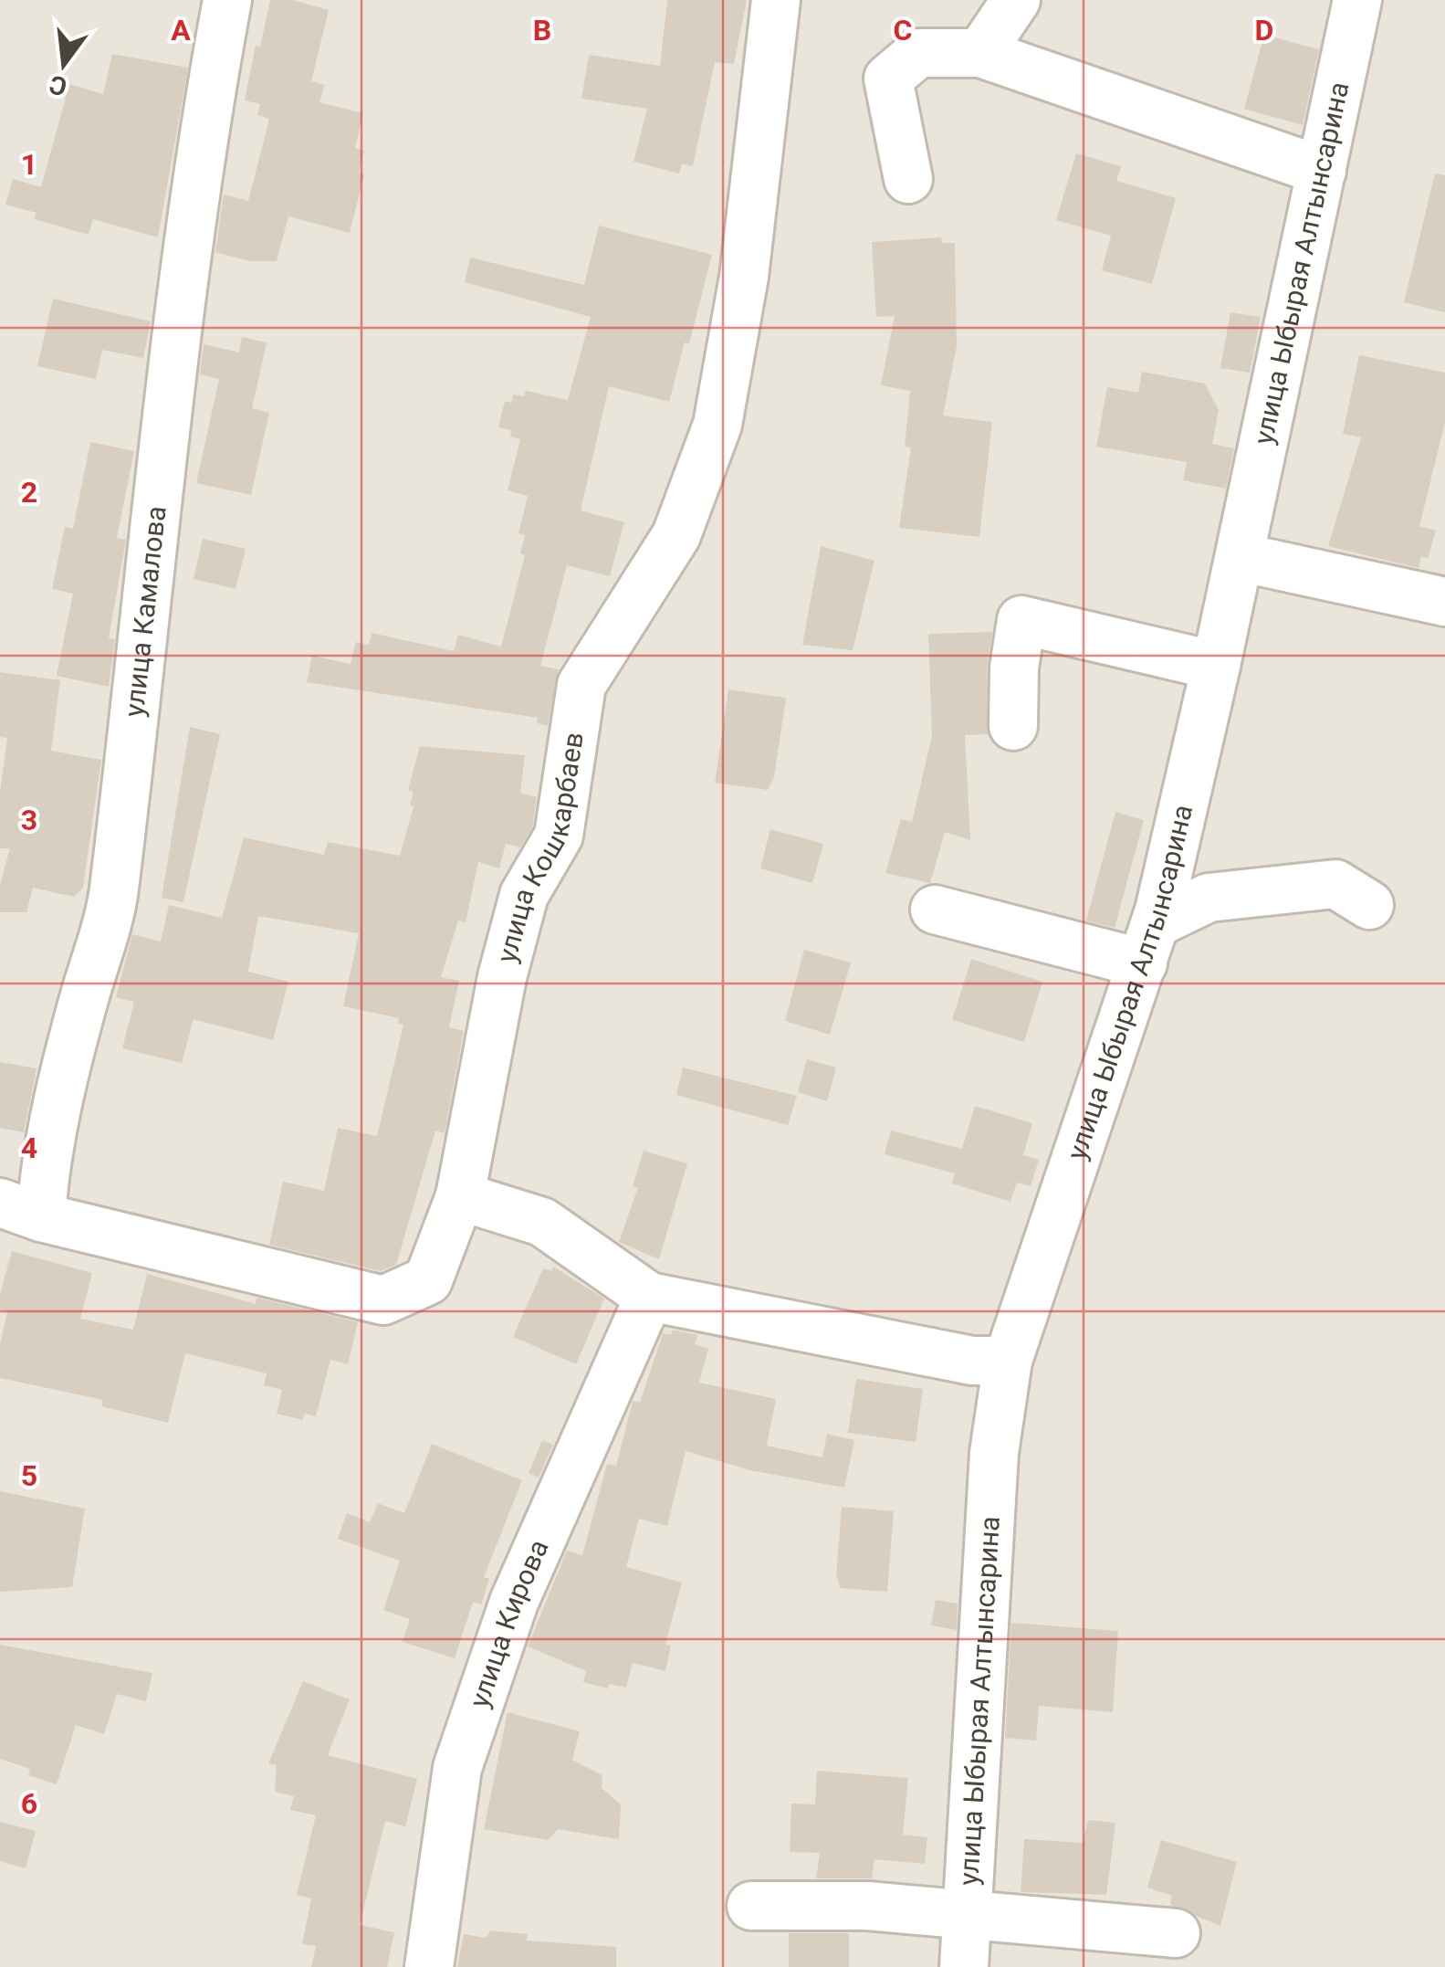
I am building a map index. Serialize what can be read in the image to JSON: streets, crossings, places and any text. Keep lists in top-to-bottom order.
{
  "streets": {
    "street": [
      "улица Ыбырая Алтынсарина",
      "улица Камалова",
      "улица Кошкарбаев",
      "улица Кирова"
    ]
  },
  "crossings": [
    ["улица Камалова", "улица Кошкарбаев"]
  ],
  "north": "bottom",
  "grid": {
    "columns": [
      "A",
      "B",
      "C",
      "D"
    ],
    "rows": [
      "1",
      "2",
      "3",
      "4",
      "5",
      "6"
    ]
  }
}
